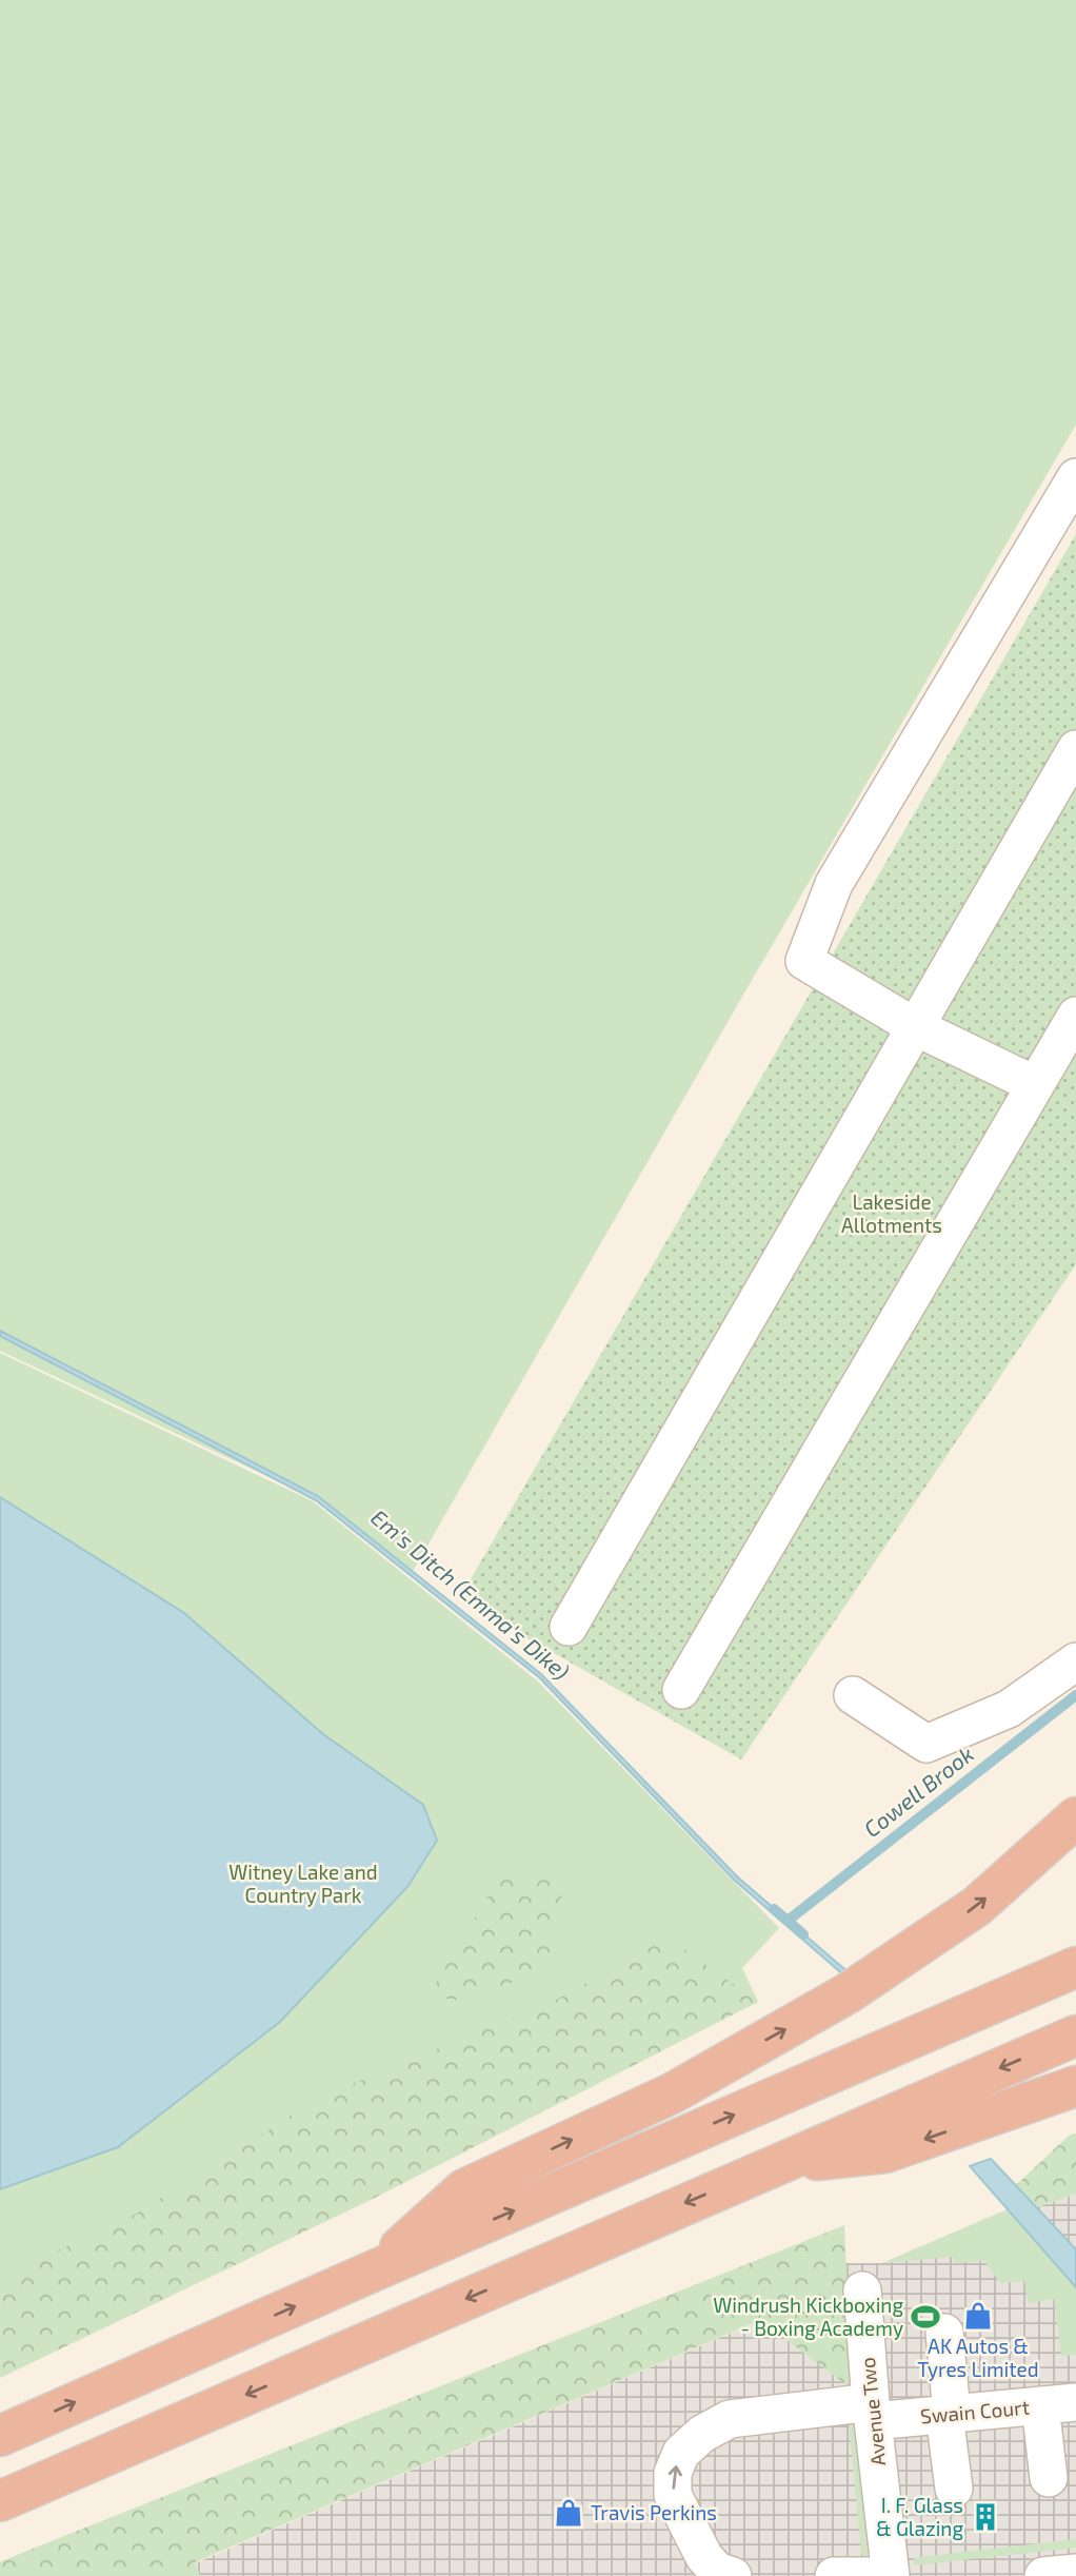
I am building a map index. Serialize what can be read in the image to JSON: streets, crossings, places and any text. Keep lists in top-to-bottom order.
{
  "streets": {
    "street": ["Avenue Two", "Swain Court"]
  },
  "crossings": [
    ["Avenue Two", "Swain Court"]
  ],
  "water": ["Em's Ditch (Emma's Dike)", "Cowell Brook"],
  "parks": ["Lakeside Allotments", "Witney Lake and Country Park"],
  "places": {
    "shop": ["AK Autos & Tyres Limited", "Travis Perkins"],
    "sports": ["Windrush Kickboxing - Boxing Academy"],
    "building": ["I. F. Glass & Glazing"]
  }
}
